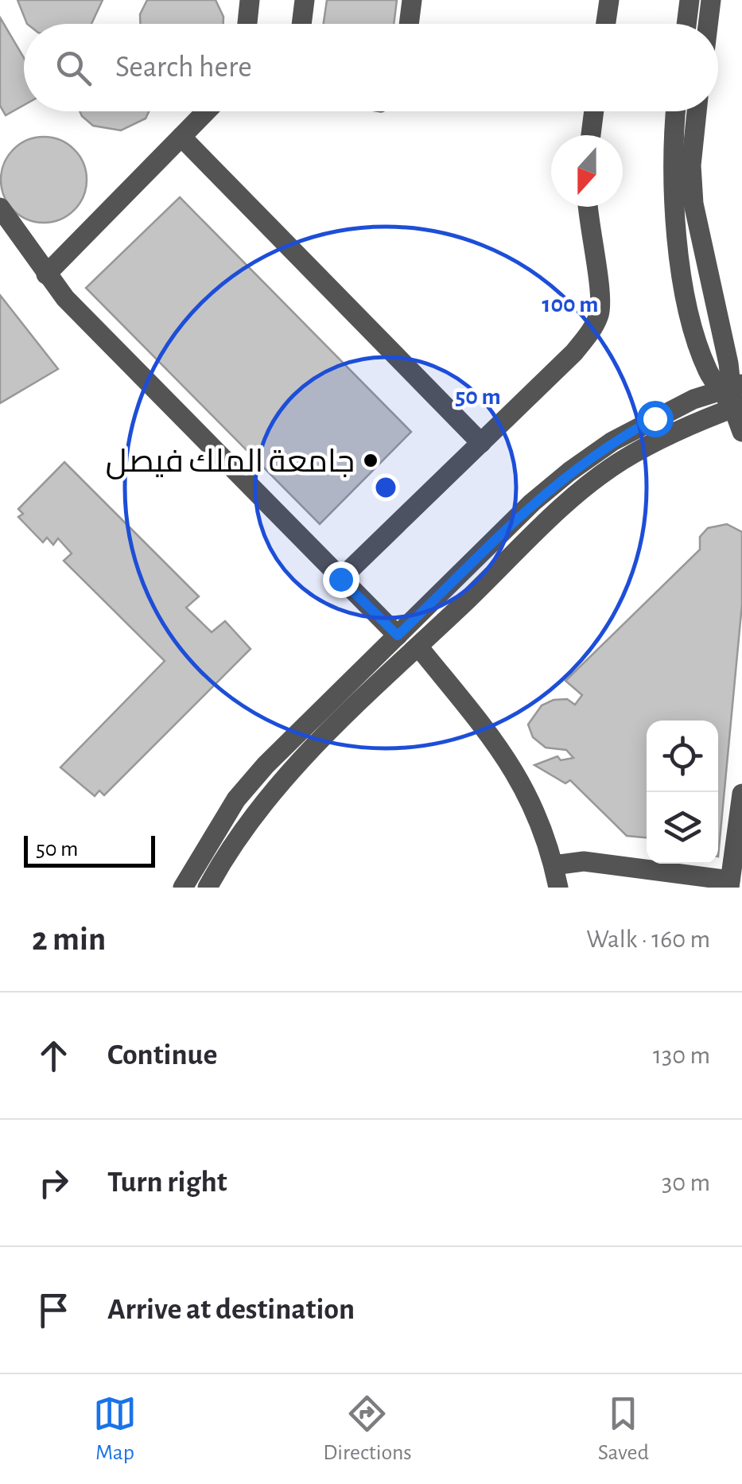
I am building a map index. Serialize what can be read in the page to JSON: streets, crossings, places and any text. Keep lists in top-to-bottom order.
{
  "places": ["جامعة الملك فيصل"],
  "scale_bar": "50 m",
  "north": "bottom",
  "page": {
    "search": "Search here",
    "scale": "50 m",
    "heading": ["2 min", "Walk · 160 m"],
    "list": [
      ["Continue", "130 m"],
      ["Turn right", "30 m"],
      "Arrive at destination"
    ],
    "nav": ["Map", "Directions", "Saved"]
  },
  "rings": ["100 m", "50 m"]
}
